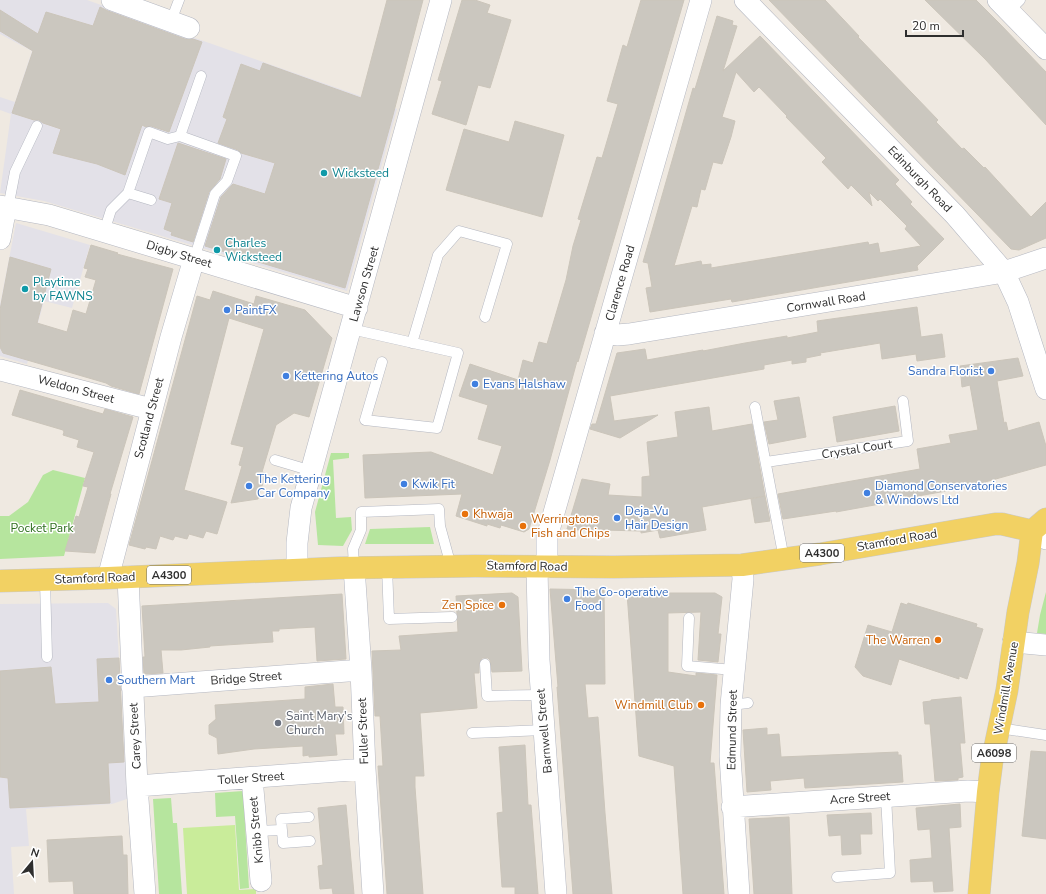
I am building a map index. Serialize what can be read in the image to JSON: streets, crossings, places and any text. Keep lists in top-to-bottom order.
{
  "streets": {
    "main road": [
      "Stamford Road",
      "A4300",
      "Windmill Avenue",
      "A6098"
    ],
    "street": [
      "Edinburgh Road",
      "Digby Street",
      "Clarence Road",
      "Lawson Street",
      "Cornwall Road",
      "Weldon Street",
      "Scotland Street",
      "Bridge Street",
      "Edmund Street",
      "Fuller Street",
      "Barnwell Street",
      "Carey Street",
      "Toller Street",
      "Acre Street",
      "Knibb Street"
    ],
    "lane": ["Crystal Court"]
  },
  "crossings": [
    ["Edinburgh Road", "Cornwall Road"],
    ["Digby Street", "Lawson Street"],
    ["Digby Street", "Scotland Street"],
    ["Clarence Road", "Cornwall Road"],
    ["Clarence Road", "Stamford Road"],
    ["Clarence Road", "Barnwell Street"],
    ["Lawson Street", "Stamford Road"],
    ["Weldon Street", "Scotland Street"],
    ["Scotland Street", "Stamford Road"],
    ["Scotland Street", "Carey Street"],
    ["Stamford Road", "Windmill Avenue"],
    ["Stamford Road", "Edmund Street"],
    ["Stamford Road", "Fuller Street"],
    ["Stamford Road", "Barnwell Street"],
    ["Stamford Road", "Carey Street"],
    ["Bridge Street", "Fuller Street"],
    ["Bridge Street", "Carey Street"],
    ["Windmill Avenue", "Acre Street"],
    ["Edmund Street", "Acre Street"],
    ["Fuller Street", "Toller Street"],
    ["Carey Street", "Toller Street"],
    ["Toller Street", "Knibb Street"]
  ],
  "parks": ["Pocket Park"],
  "places": [
    "Wicksteed",
    "Charles Wicksteed",
    "Playtime by FAWNS",
    "PaintFX",
    "Sandra Florist",
    "Kettering Autos",
    "Evans Halshaw",
    "Kwik Fit",
    "The Kettering Car Company",
    "Diamond Conservatories & Windows Ltd",
    "Khwaja",
    "Deja-Vu Hair Design",
    "Werringtons Fish and Chips",
    "The Co-operative Food",
    "Zen Spice",
    "The Warren",
    "Southern Mart",
    "Windmill Club",
    "Saint Mary's Church"
  ],
  "scale_bar": "20 m",
  "north": "top"
}
